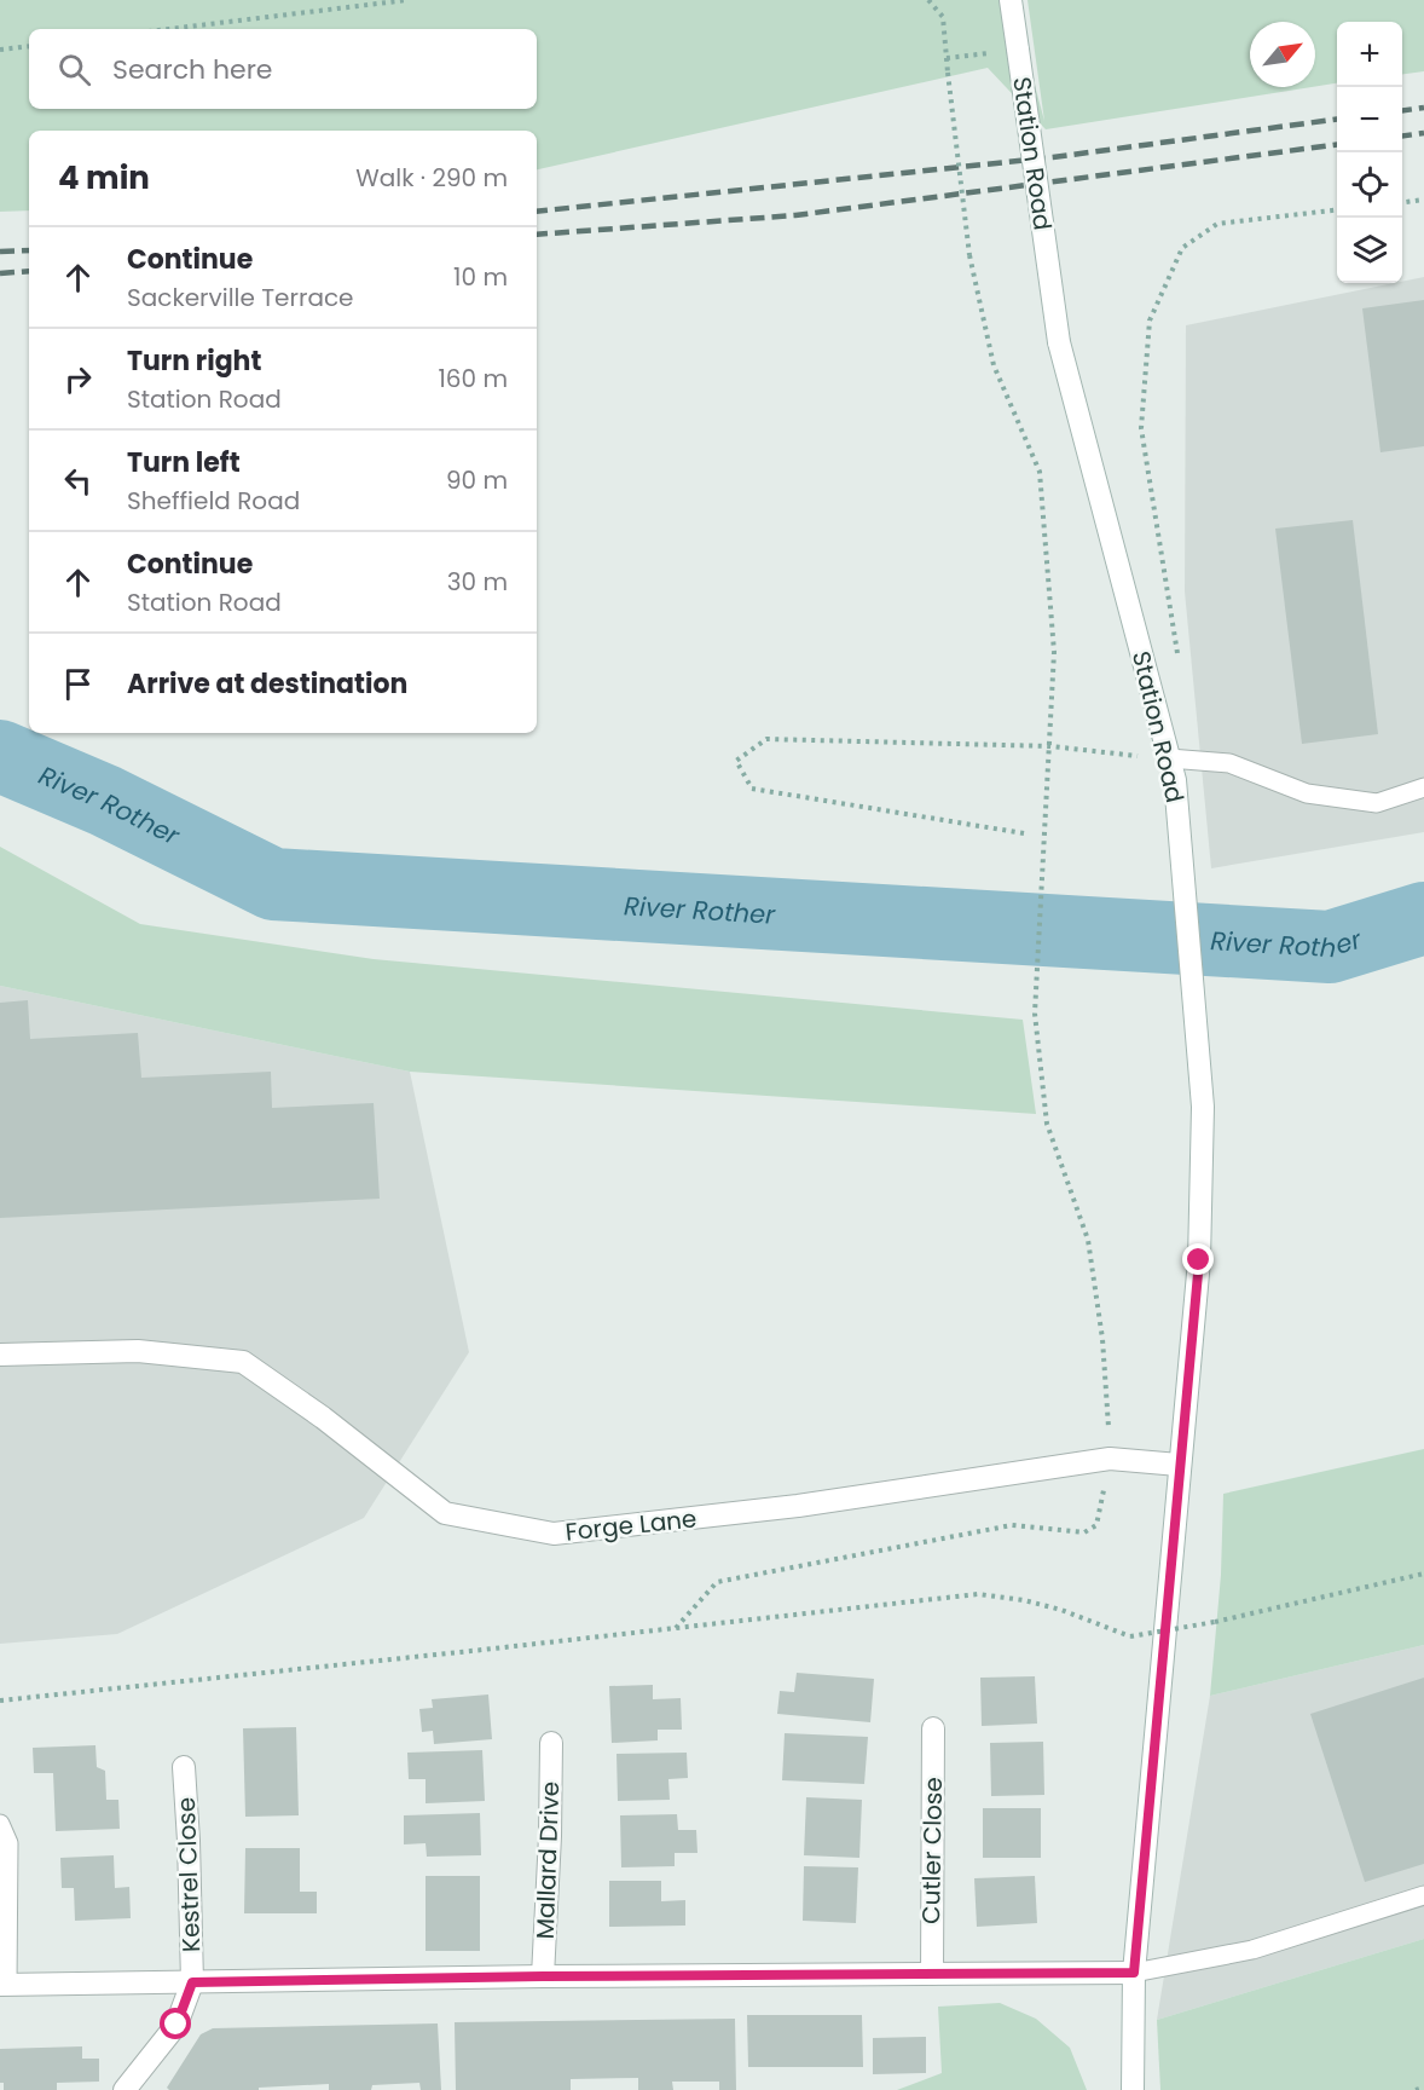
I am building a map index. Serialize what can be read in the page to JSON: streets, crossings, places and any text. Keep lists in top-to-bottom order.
{
  "streets": {
    "street": [
      "Station Road",
      "Forge Lane",
      "Cutler Close",
      "Mallard Drive",
      "Kestrel Close"
    ]
  },
  "crossings": [
    ["Station Road", "Forge Lane"]
  ],
  "water": ["River Rother"],
  "north": "top right",
  "page": {
    "map_buttons": ["+", "−"],
    "search": "Search here",
    "heading": ["4 min", "Walk · 290 m"],
    "list": [
      ["Continue", "Sackerville Terrace", "10 m"],
      ["Turn right", "Station Road", "160 m"],
      ["Turn left", "Sheffield Road", "90 m"],
      ["Continue", "Station Road", "30 m"],
      "Arrive at destination"
    ]
  }
}
